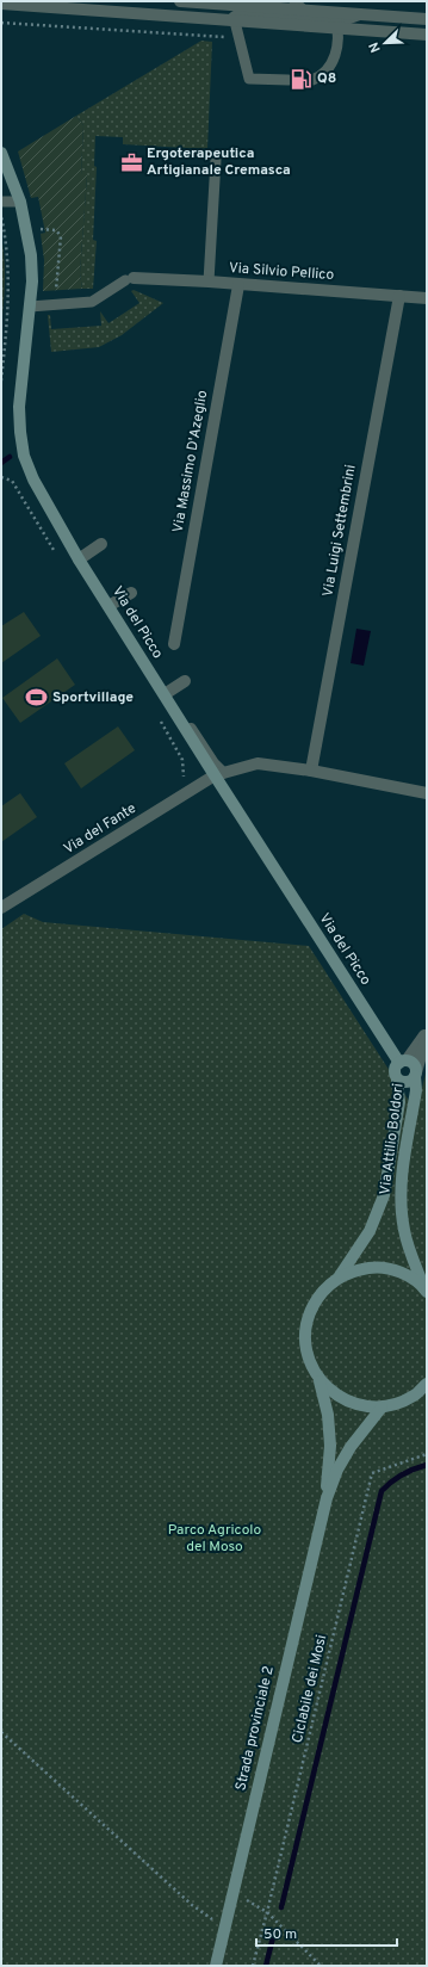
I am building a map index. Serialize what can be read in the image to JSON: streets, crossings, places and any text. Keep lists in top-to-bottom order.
{
  "streets": {
    "main road": ["Via del Picco", "Via Attilio Boldori", "Strada provinciale 2"],
    "street": [
      "Via Silvio Pellico",
      "Via Massimo D'Azeglio",
      "Via Luigi Settembrini",
      "Via del Fante"
    ],
    "path": ["Ciclabile dei Mosi"]
  },
  "crossings": [
    ["Via Silvio Pellico", "Via Massimo D'Azeglio"],
    ["Via Silvio Pellico", "Via Luigi Settembrini"],
    ["Via del Picco", "Via del Fante"],
    ["Via del Picco", "Via Attilio Boldori"]
  ],
  "parks": ["Parco Agricolo del Moso"],
  "places": {
    "fuel station": ["Q8"],
    "office": ["Ergoterapeutica Artigianale Cremasca"],
    "sports": ["Sportvillage"]
  },
  "scale_bar": "50 m",
  "north": "bottom left"
}
